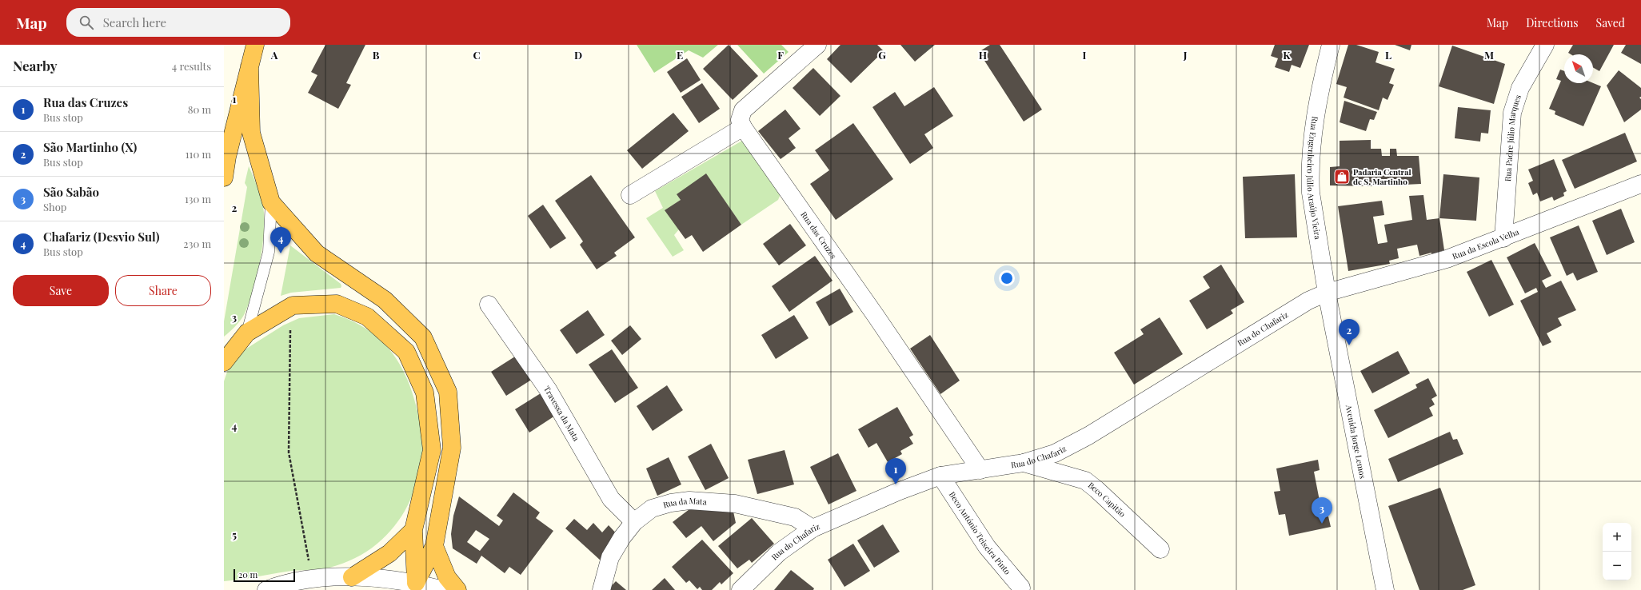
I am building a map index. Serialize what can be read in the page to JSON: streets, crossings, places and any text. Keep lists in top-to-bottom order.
{
  "streets": {
    "street": [
      "Rua Padre Júlio Marques",
      "Rua Engenheiro Júlio Araújo Vieira",
      "Rua das Cruzes",
      "Rua da Escola Velha",
      "Rua do Chafariz",
      "Travessa da Mata",
      "Avenida Jorge Lemos",
      "Beco Capitão",
      "Rua da Mata",
      "Beco António Teixeira Pinto"
    ]
  },
  "crossings": [
    ["Rua Padre Júlio Marques", "Rua da Escola Velha"],
    ["Rua Engenheiro Júlio Araújo Vieira", "Rua da Escola Velha"],
    ["Rua Engenheiro Júlio Araújo Vieira", "Rua do Chafariz"],
    ["Rua Engenheiro Júlio Araújo Vieira", "Avenida Jorge Lemos"],
    ["Rua das Cruzes", "Rua do Chafariz"],
    ["Rua da Escola Velha", "Rua do Chafariz"],
    ["Rua da Escola Velha", "Avenida Jorge Lemos"],
    ["Rua do Chafariz", "Avenida Jorge Lemos"],
    ["Rua do Chafariz", "Beco Capitão"],
    ["Rua do Chafariz", "Rua da Mata"],
    ["Rua do Chafariz", "Beco António Teixeira Pinto"],
    ["Travessa da Mata", "Rua da Mata"]
  ],
  "places": {
    "shop": ["Padaria Central de S. Martinho"]
  },
  "scale_bar": "20 m",
  "north": "top left",
  "page": {
    "header": "Map",
    "search": "Search here",
    "nav": ["Map", "Directions", "Saved"],
    "heading": ["Nearby", "4 results"],
    "list": [
      {
        "mark": "1",
        "name": "Rua das Cruzes",
        "note": "Bus stop",
        "value": "80 m"
      },
      {
        "mark": "2",
        "name": "São Martinho (X)",
        "note": "Bus stop",
        "value": "110 m"
      },
      {
        "mark": "3",
        "name": "São Sabão",
        "note": "Shop",
        "value": "130 m"
      },
      {
        "mark": "4",
        "name": "Chafariz (Desvio Sul)",
        "note": "Bus stop",
        "value": "230 m"
      }
    ],
    "pins": [
      "4",
      "2",
      "1",
      "3"
    ],
    "buttons": ["Save", "Share"],
    "map_buttons": ["+", "−"],
    "scale": "20 m"
  },
  "grid": {
    "columns": [
      "A",
      "B",
      "C",
      "D",
      "E",
      "F",
      "G",
      "H",
      "I",
      "J",
      "K",
      "L",
      "M"
    ],
    "rows": [
      "1",
      "2",
      "3",
      "4",
      "5"
    ]
  }
}
